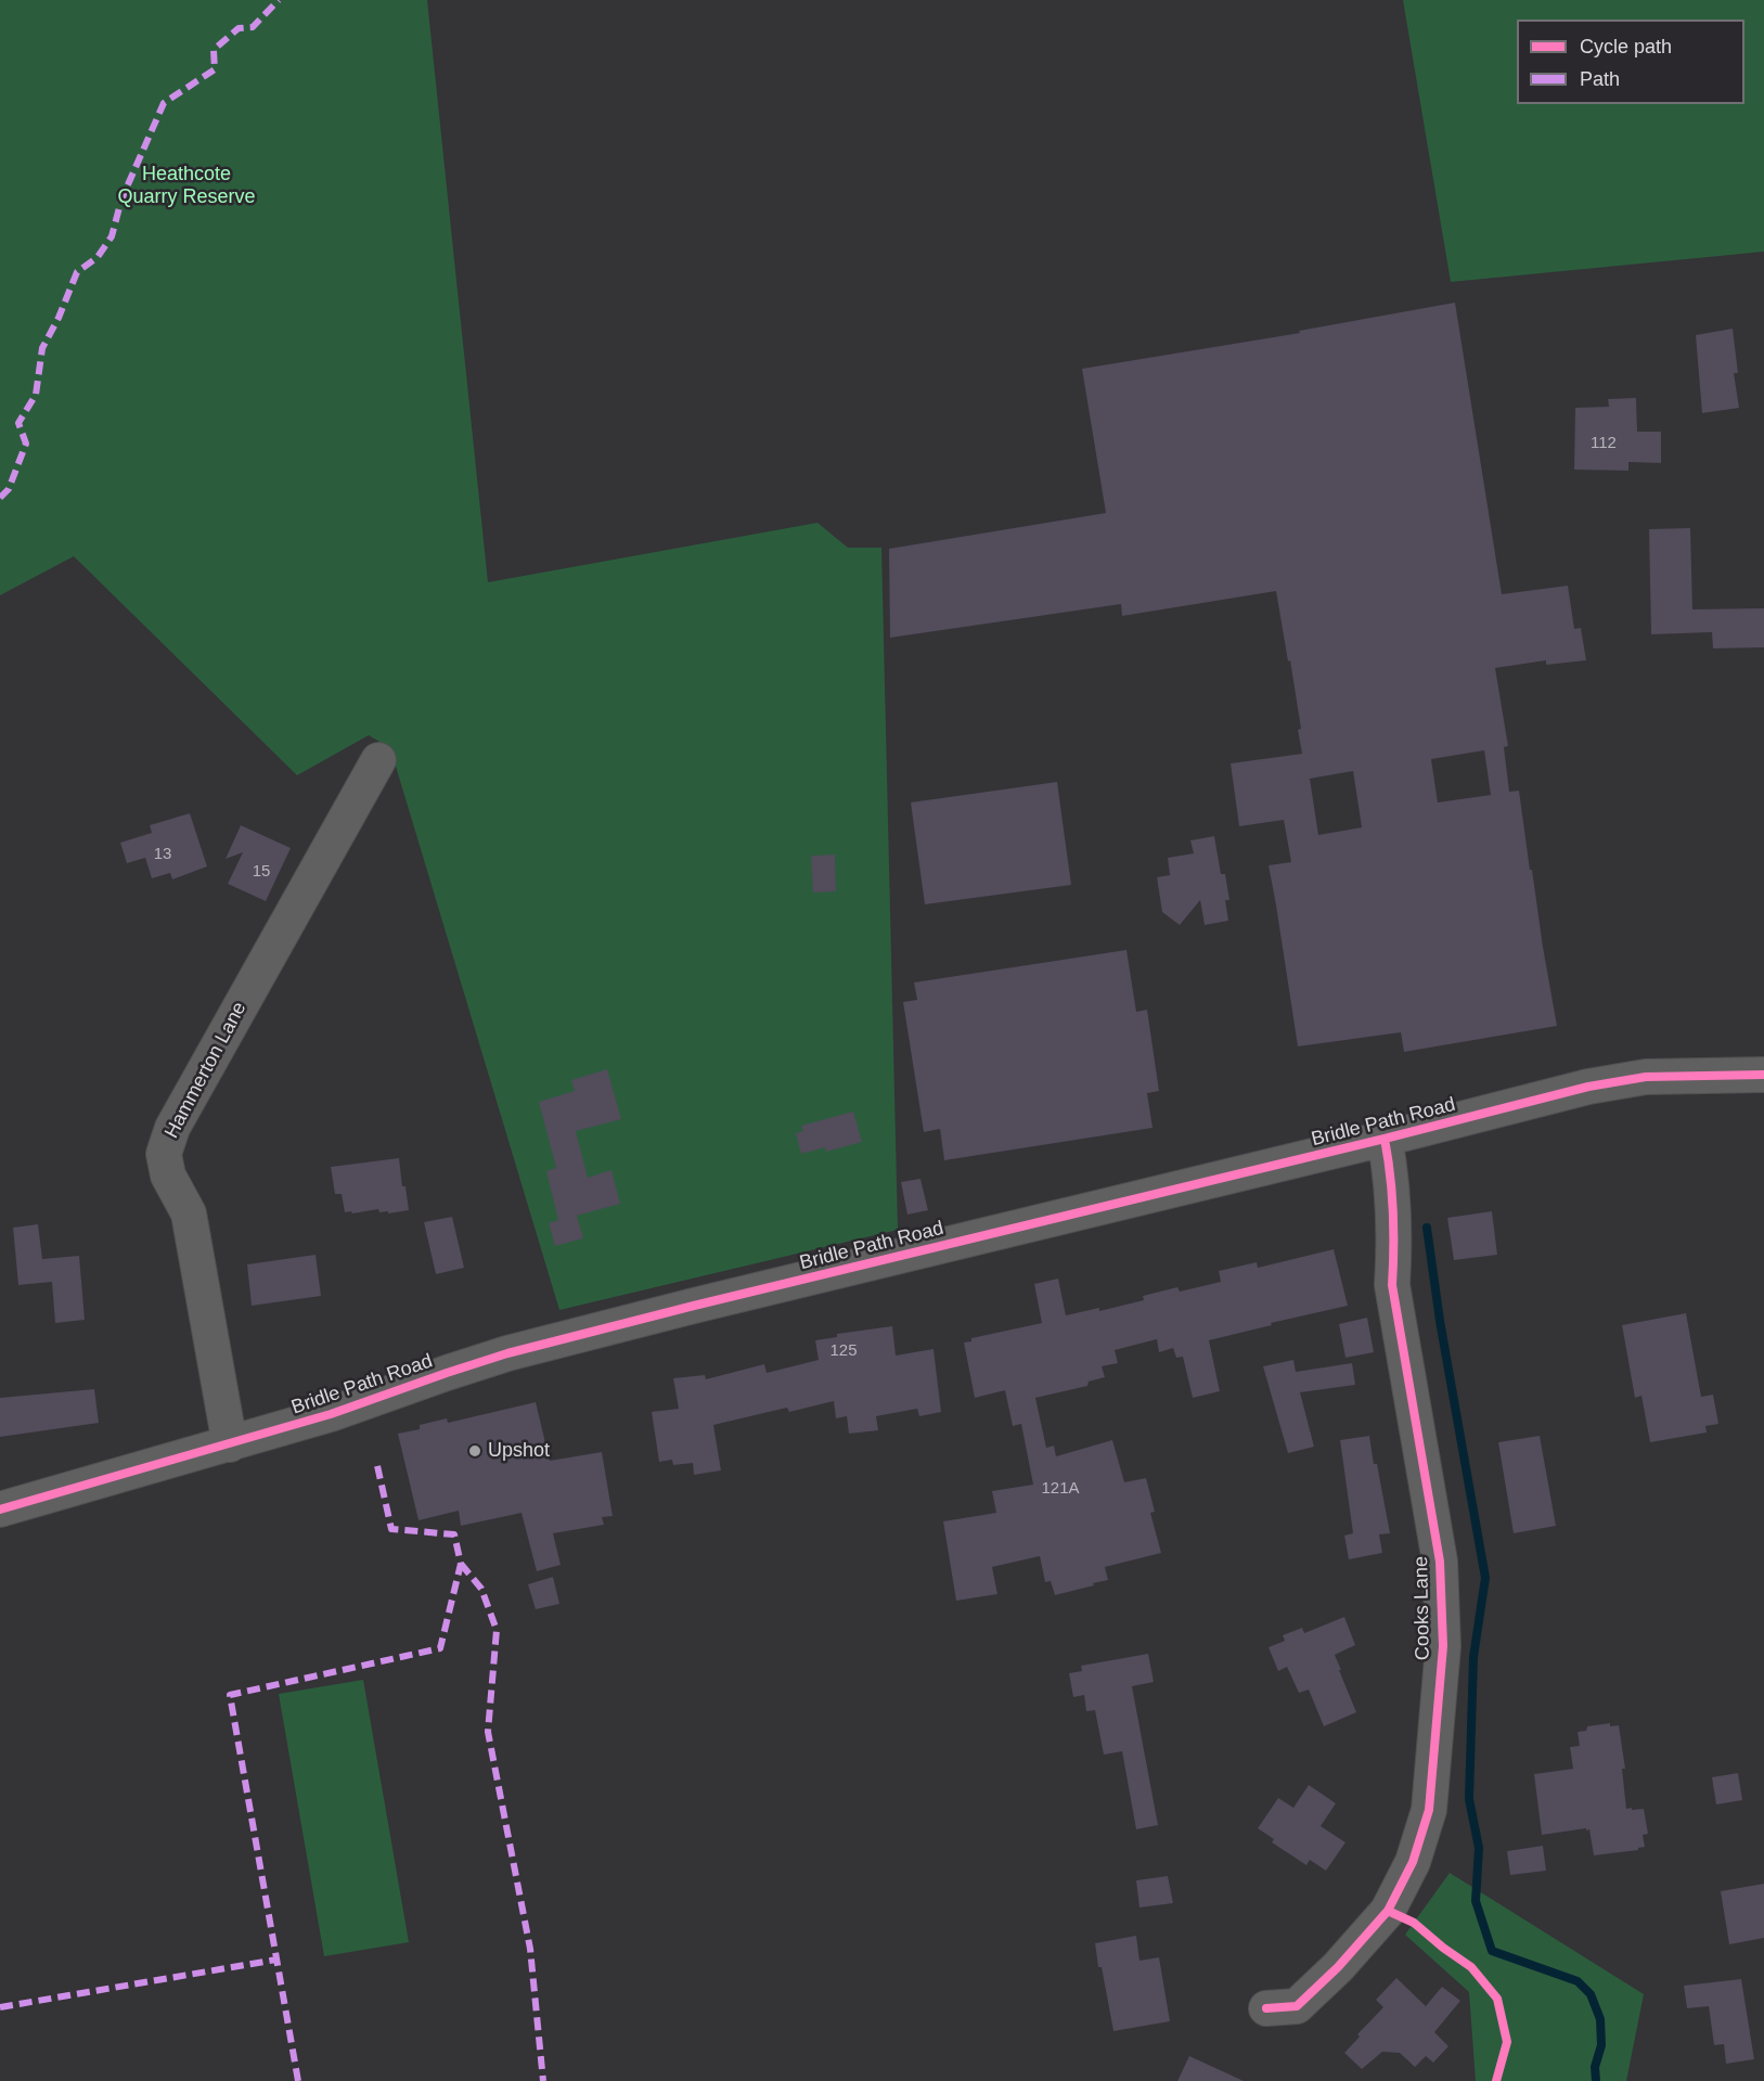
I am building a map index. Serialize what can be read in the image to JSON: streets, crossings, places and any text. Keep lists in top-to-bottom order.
{
  "streets": {
    "street": ["Hammerton Lane", "Bridle Path Road", "Cooks Lane"]
  },
  "crossings": [
    ["Hammerton Lane", "Bridle Path Road"],
    ["Bridle Path Road", "Cooks Lane"]
  ],
  "parks": ["Heathcote Quarry Reserve"],
  "places": ["Upshot"],
  "house_numbers": [
    "112",
    "13",
    "15",
    "125",
    "121A"
  ],
  "legend": ["Cycle path", "Path"]
}
